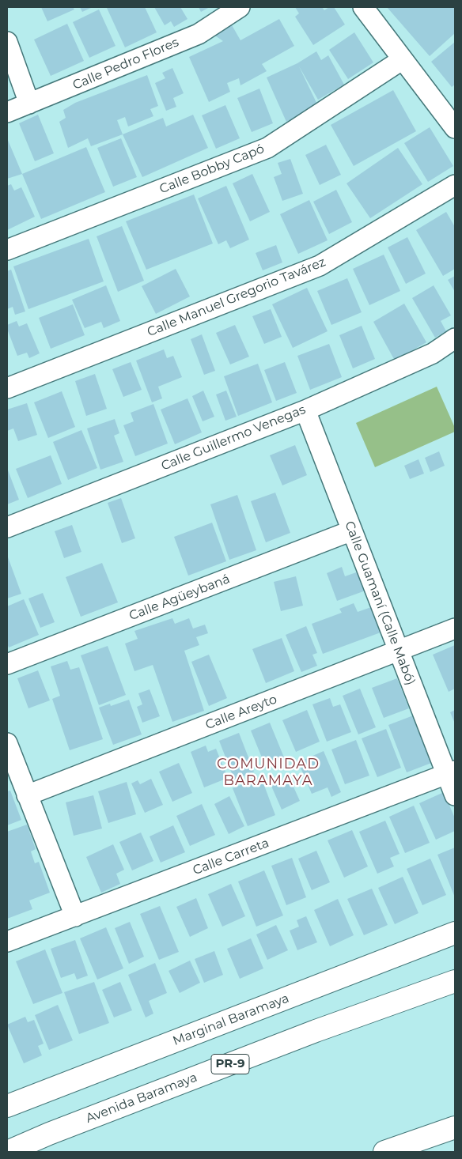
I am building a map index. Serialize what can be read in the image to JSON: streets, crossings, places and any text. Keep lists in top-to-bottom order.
{
  "streets": {
    "main road": ["Marginal Baramaya", "PR-9", "Avenida Baramaya"],
    "street": [
      "Calle Pedro Flores",
      "Calle Bobby Capó",
      "Calle Manuel Gregorio Tavárez",
      "Calle Guillermo Venegas",
      "Calle Agüeybaná",
      "Calle Guamaní (Calle Mabó)",
      "Calle Areyto",
      "Calle Carreta"
    ]
  },
  "crossings": [
    ["Calle Guillermo Venegas", "Calle Guamaní (Calle Mabó)"],
    ["Calle Agüeybaná", "Calle Guamaní (Calle Mabó)"],
    ["Calle Guamaní (Calle Mabó)", "Calle Areyto"],
    ["Calle Guamaní (Calle Mabó)", "Calle Carreta"]
  ],
  "districts": ["COMUNIDAD BARAMAYA"]
}
